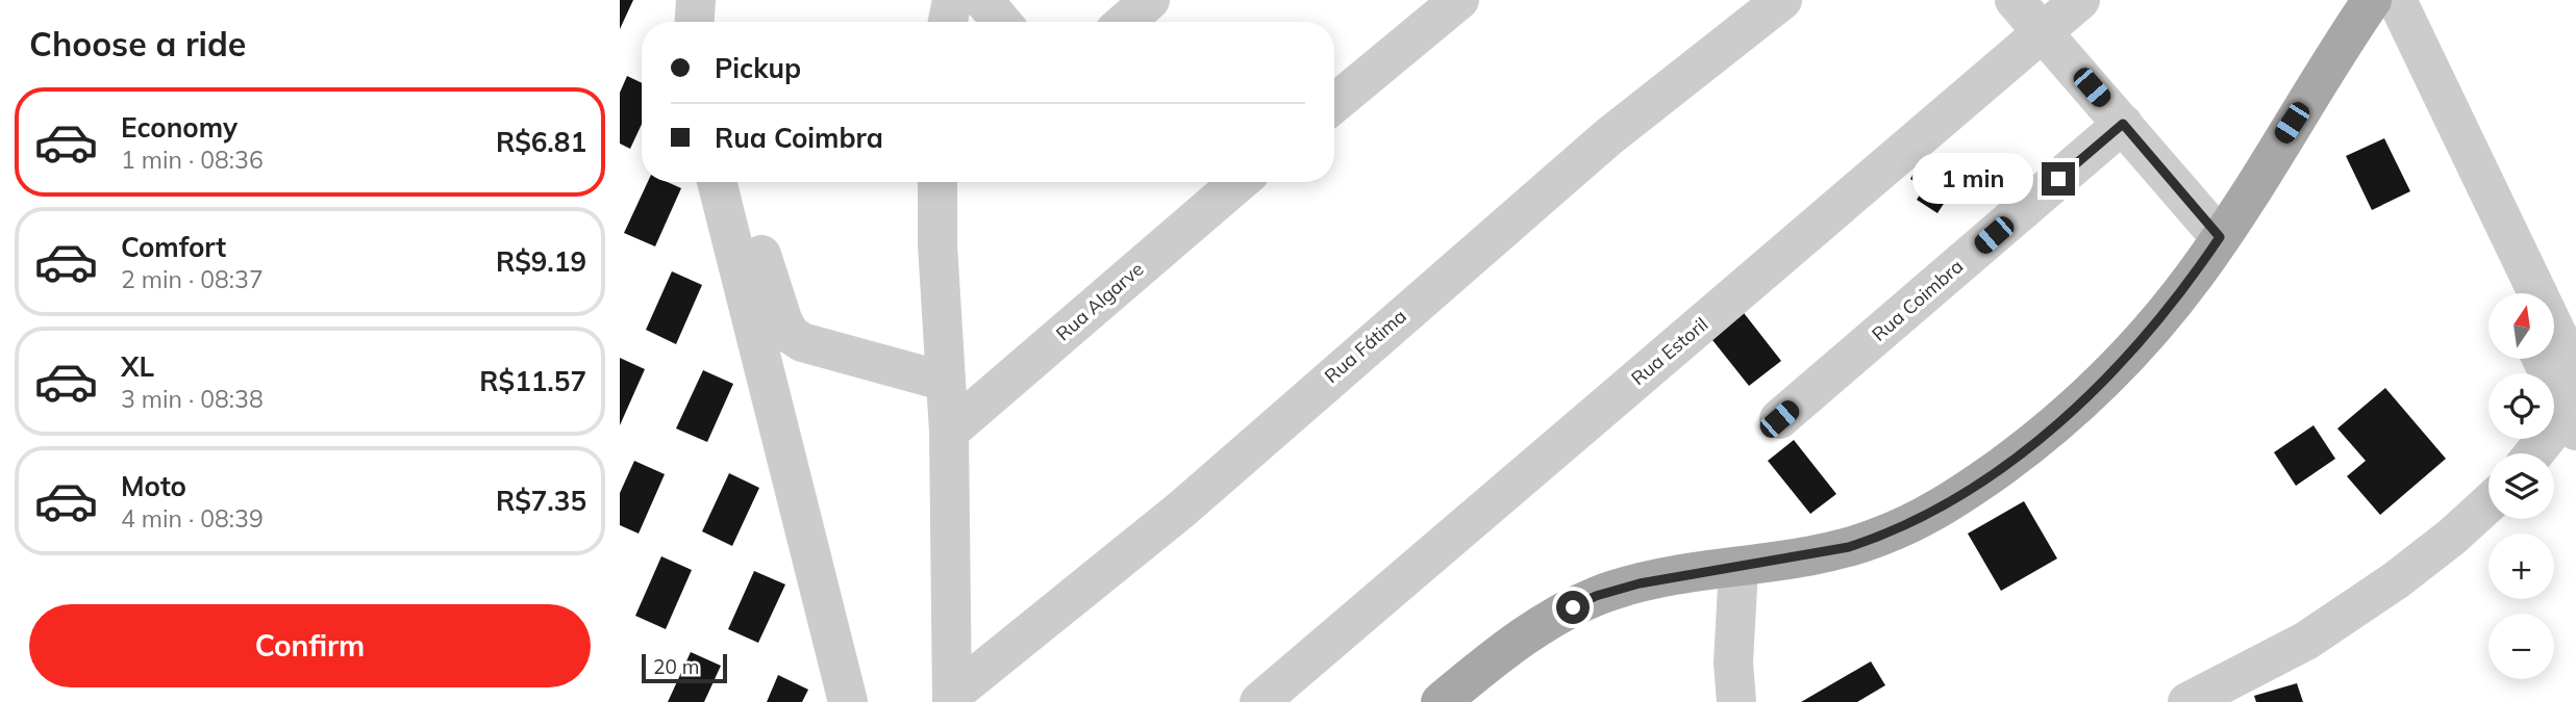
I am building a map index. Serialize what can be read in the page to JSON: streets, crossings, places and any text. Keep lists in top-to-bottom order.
{
  "streets": {
    "street": [
      "Rua Coimbra",
      "Rua Algarve",
      "Rua Fátima",
      "Rua Estoril"
    ]
  },
  "scale_bar": "20 m",
  "north": "top",
  "page": {
    "heading": "Choose a ride",
    "banner": ["Pickup", "Rua Coimbra"],
    "list": [
      {
        "name": "Economy",
        "note": "1 min · 08:36",
        "value": "R$6.81"
      },
      {
        "name": "Comfort",
        "note": "2 min · 08:37",
        "value": "R$9.19"
      },
      {
        "name": "XL",
        "note": "3 min · 08:38",
        "value": "R$11.57"
      },
      {
        "name": "Moto",
        "note": "4 min · 08:39",
        "value": "R$7.35"
      }
    ],
    "bubble": "1 min",
    "map_buttons": ["+", "−"],
    "buttons": "Confirm",
    "scale": "20 m"
  }
}
